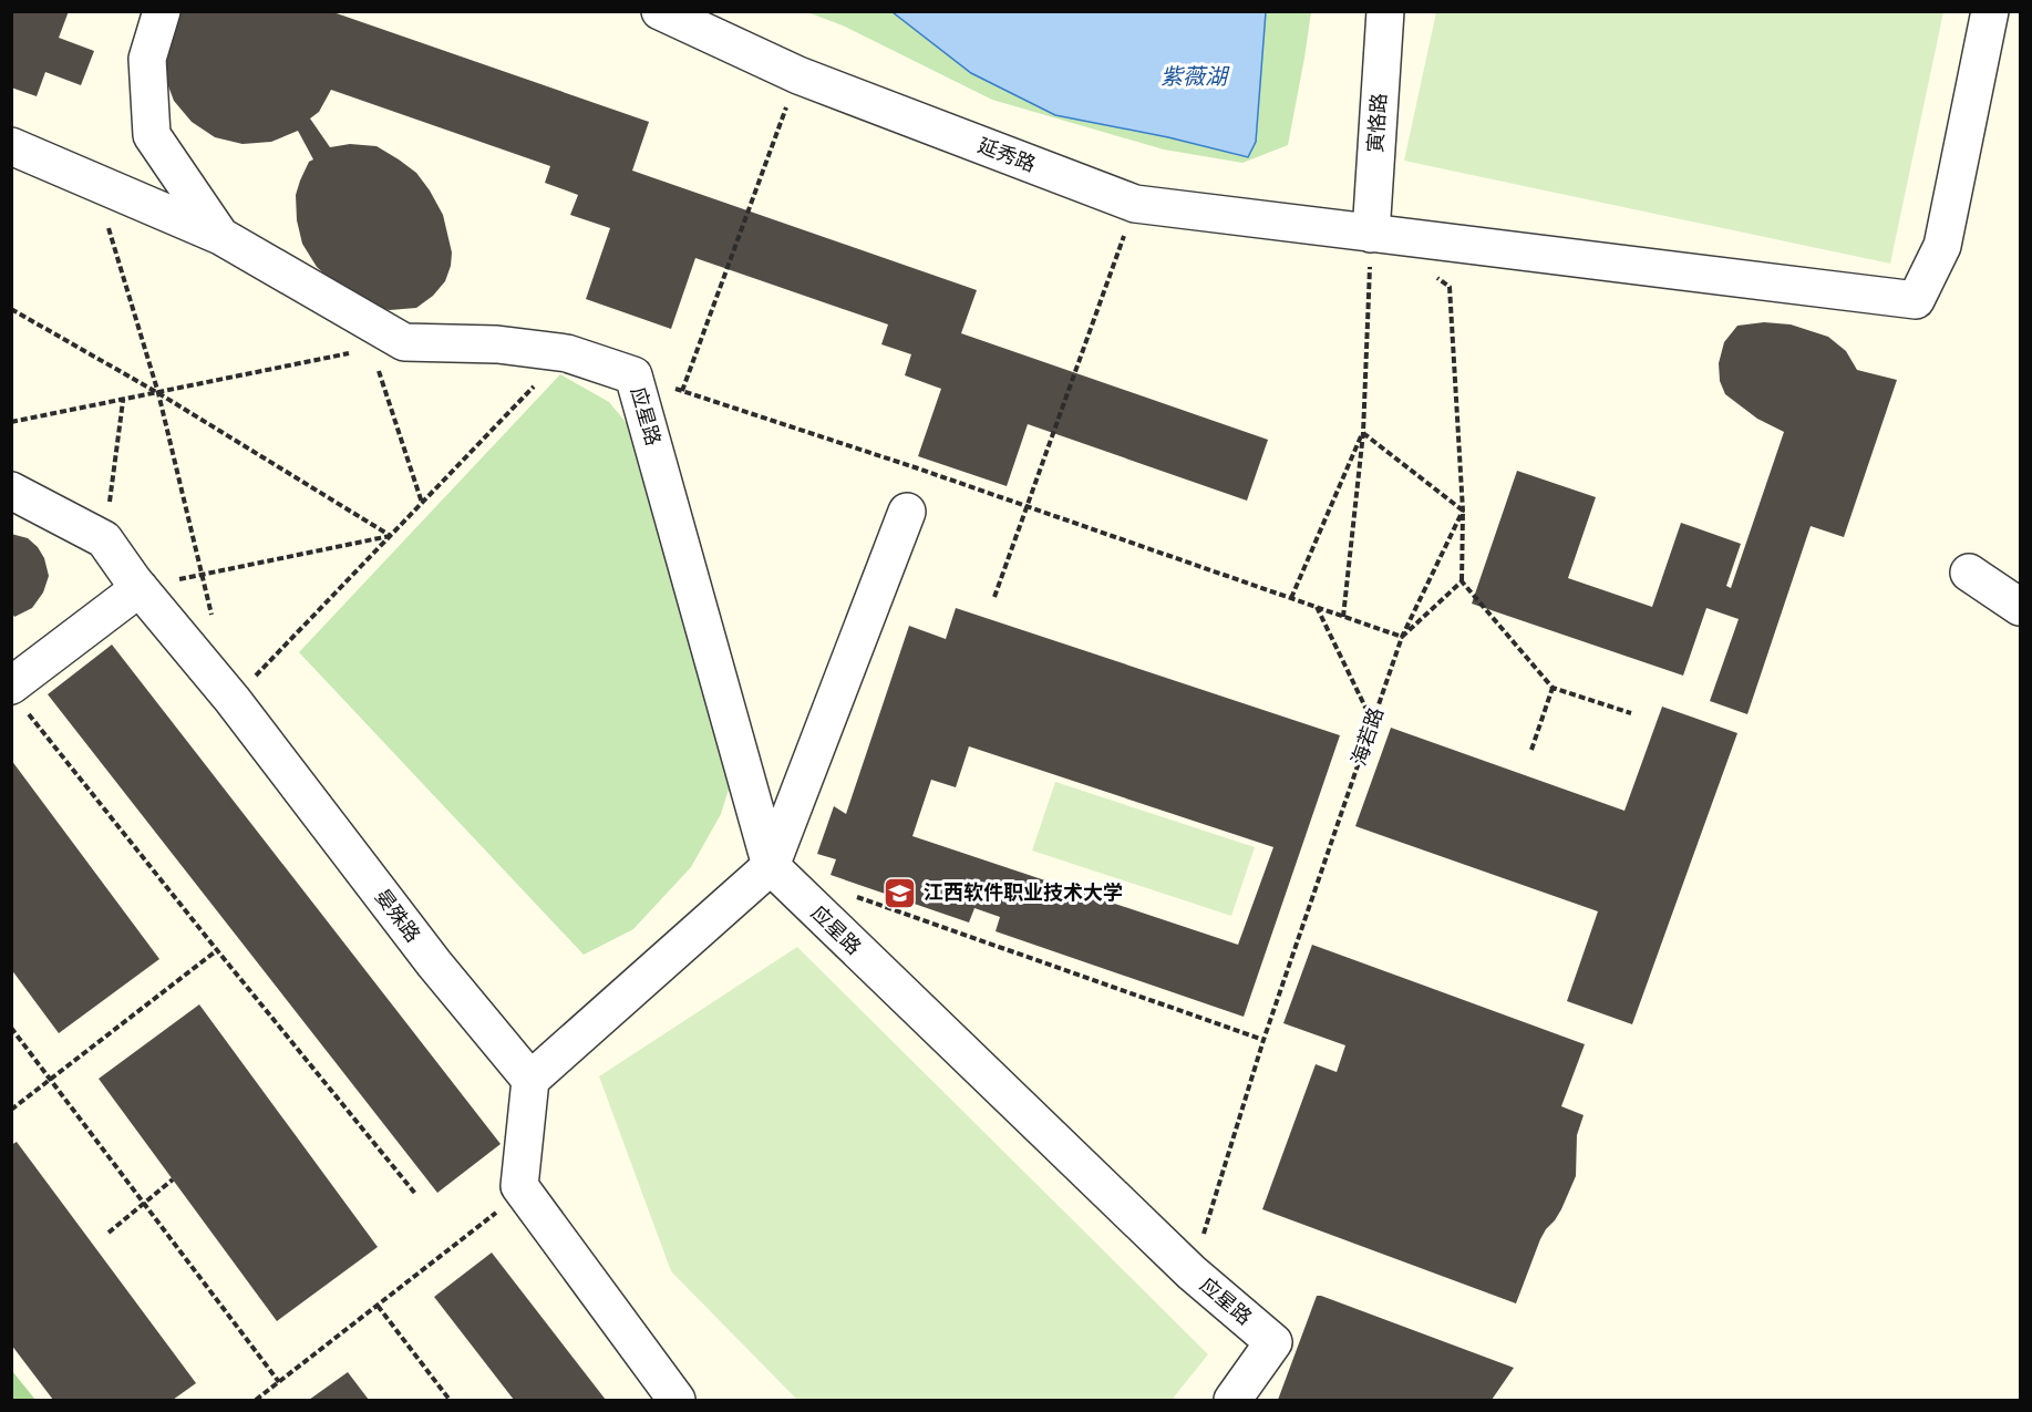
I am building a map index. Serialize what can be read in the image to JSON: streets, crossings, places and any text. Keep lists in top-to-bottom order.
{
  "streets": {
    "street": [
      "寅恪路",
      "延秀路",
      "应星路",
      "晏殊路"
    ],
    "path": ["海若路"]
  },
  "crossings": [
    ["寅恪路", "延秀路"],
    ["应星路", "海若路"]
  ],
  "water": ["紫薇湖"],
  "places": {
    "school or university": ["江西软件职业技术大学"]
  }
}
